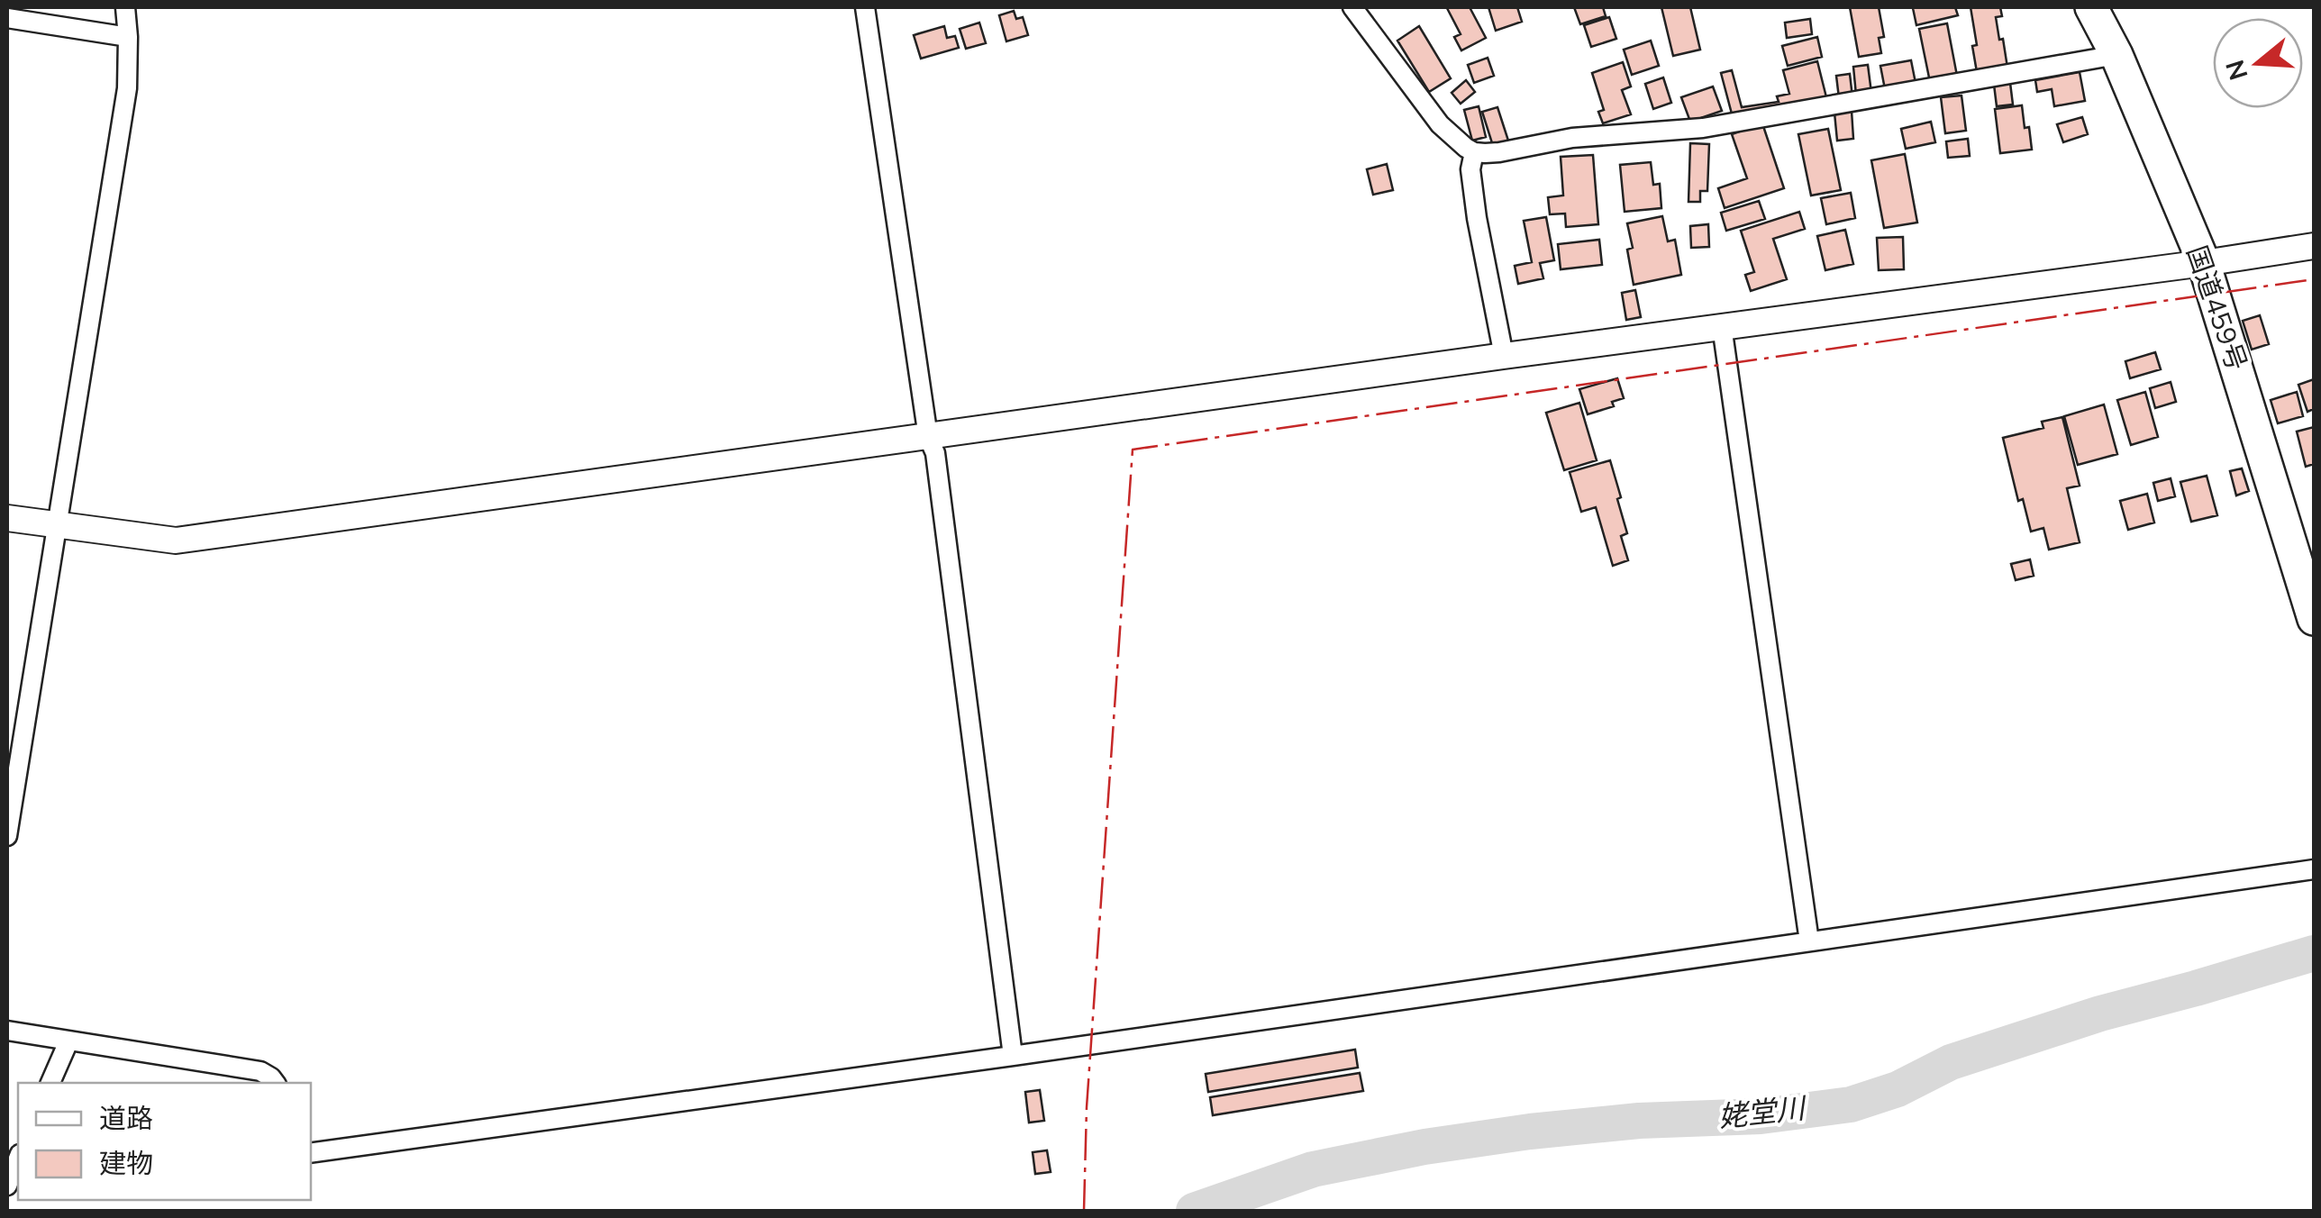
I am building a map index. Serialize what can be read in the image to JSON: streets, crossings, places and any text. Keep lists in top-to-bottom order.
{
  "streets": {
    "highway": ["国道459号"]
  },
  "water": ["姥堂川"],
  "legend": ["道路", "建物"],
  "north": "left"
}
